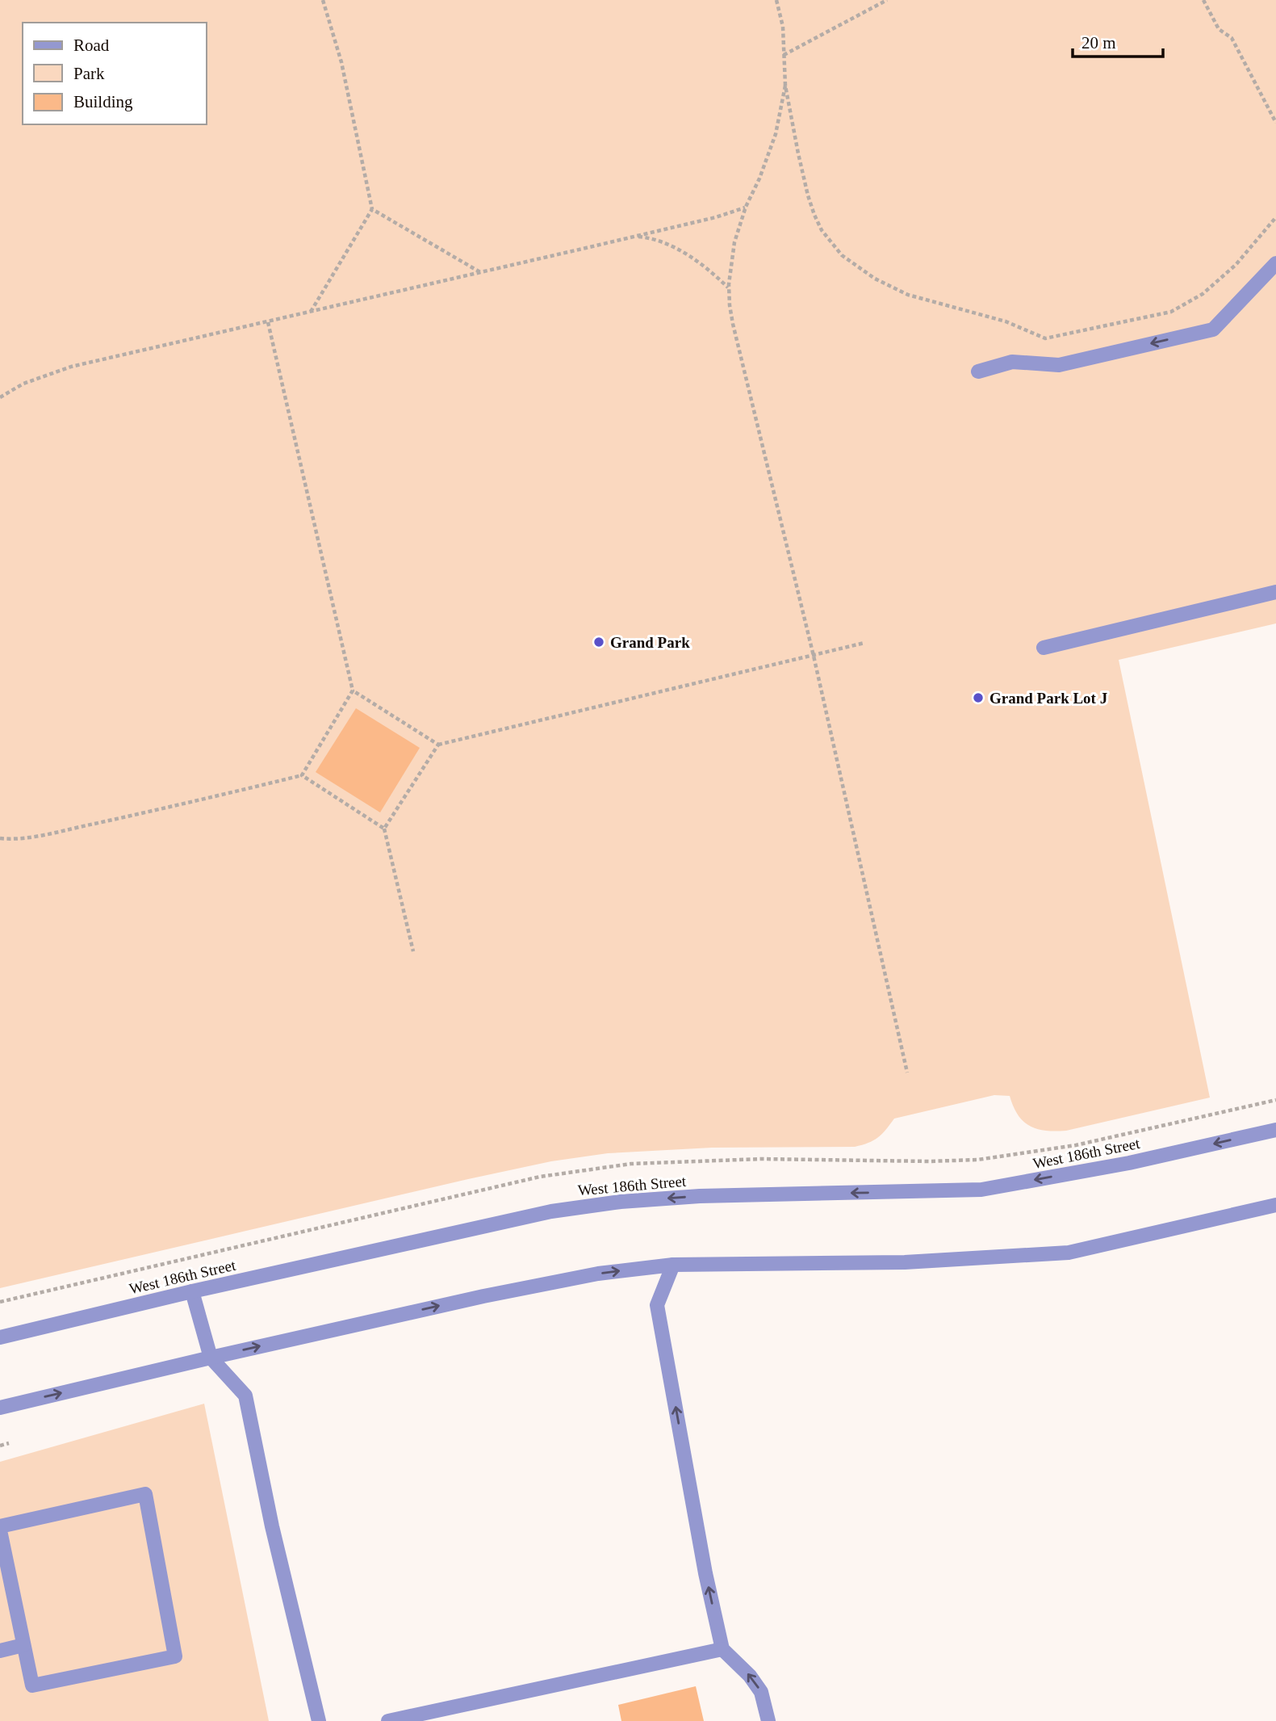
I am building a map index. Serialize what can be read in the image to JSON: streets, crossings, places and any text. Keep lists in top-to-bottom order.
{
  "streets": {
    "street": ["West 186th Street"]
  },
  "places": ["Grand Park", "Grand Park Lot J"],
  "legend": ["Road", "Park", "Building"],
  "scale_bar": "20 m"
}
